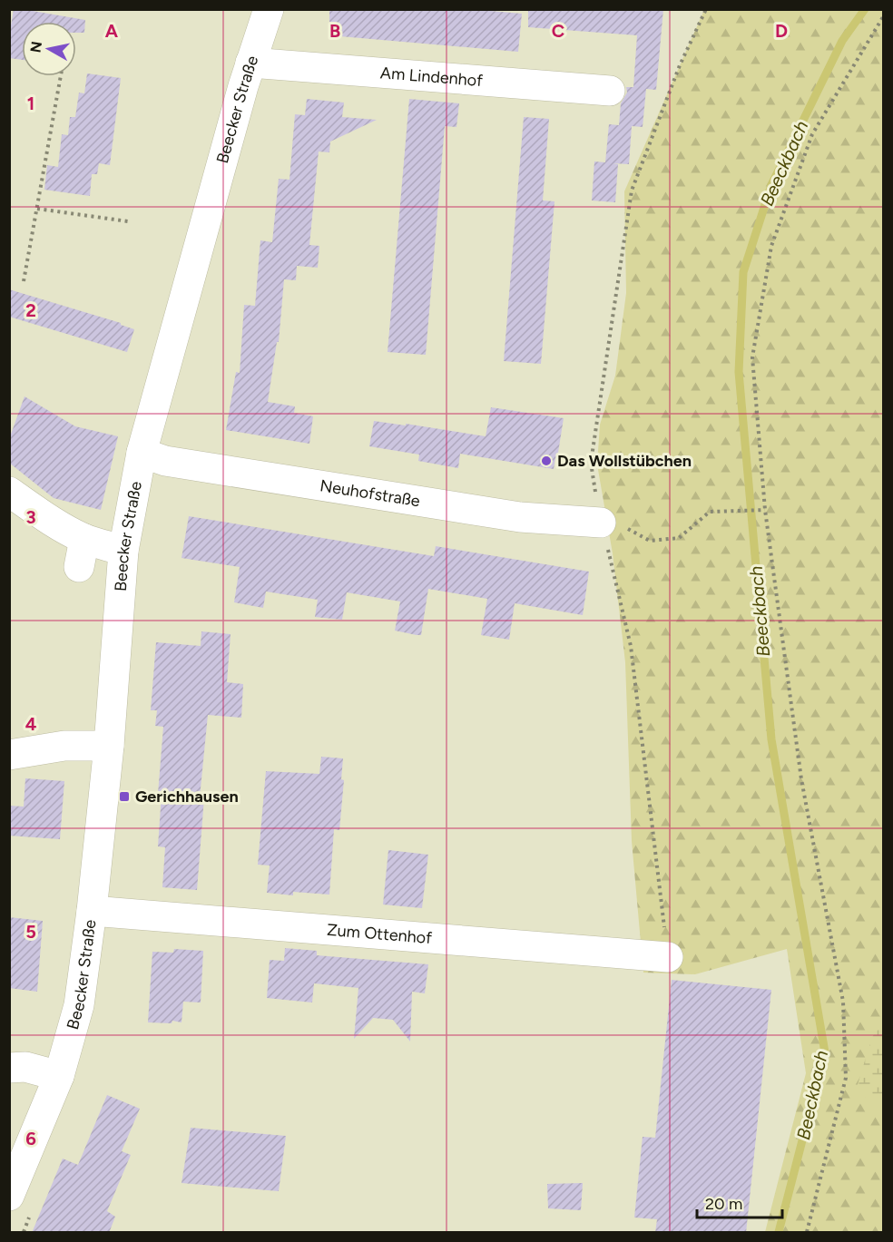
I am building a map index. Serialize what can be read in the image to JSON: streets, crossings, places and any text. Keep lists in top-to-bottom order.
{
  "streets": {
    "street": [
      "Am Lindenhof",
      "Beecker Straße",
      "Neuhofstraße",
      "Zum Ottenhof"
    ]
  },
  "crossings": [
    ["Am Lindenhof", "Beecker Straße"],
    ["Beecker Straße", "Neuhofstraße"],
    ["Beecker Straße", "Zum Ottenhof"]
  ],
  "water": ["Beeckbach"],
  "places": {
    "other": ["Das Wollstübchen"],
    "transit": ["Gerichhausen"]
  },
  "scale_bar": "20 m",
  "north": "left",
  "grid": {
    "columns": [
      "A",
      "B",
      "C",
      "D"
    ],
    "rows": [
      "1",
      "2",
      "3",
      "4",
      "5",
      "6"
    ]
  }
}
